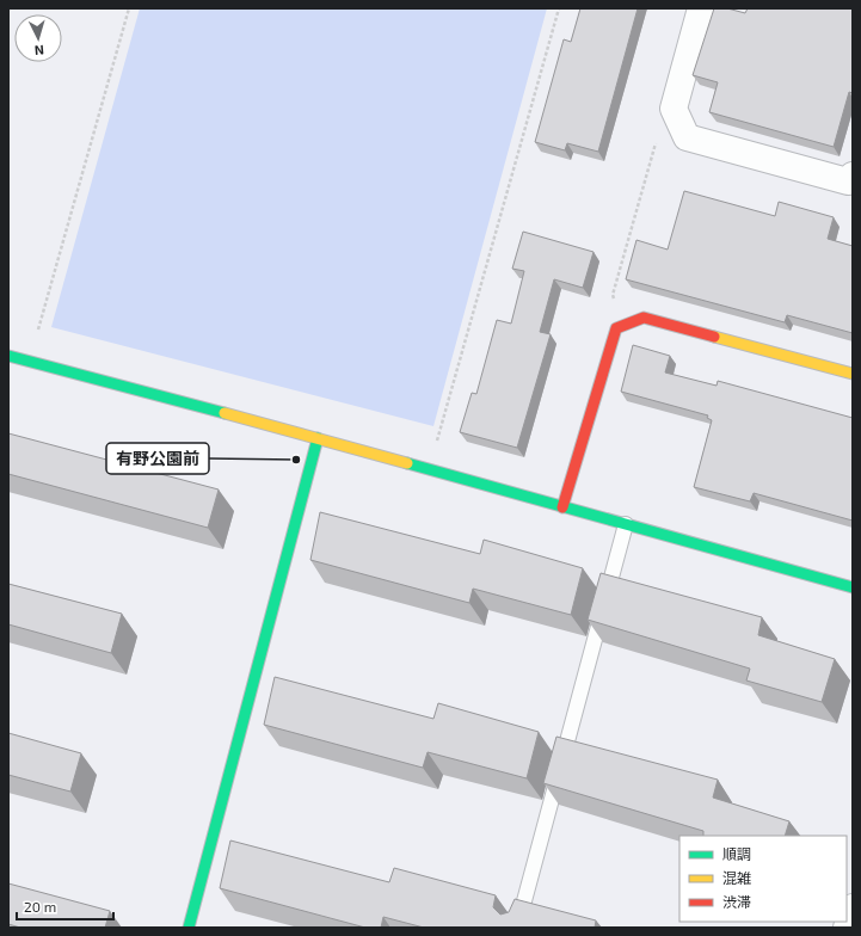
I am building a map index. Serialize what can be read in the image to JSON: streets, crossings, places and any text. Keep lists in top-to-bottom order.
{
  "places": ["有野公園前"],
  "legend": ["順調", "混雑", "渋滞"],
  "scale_bar": "20 m",
  "north": "bottom"
}
